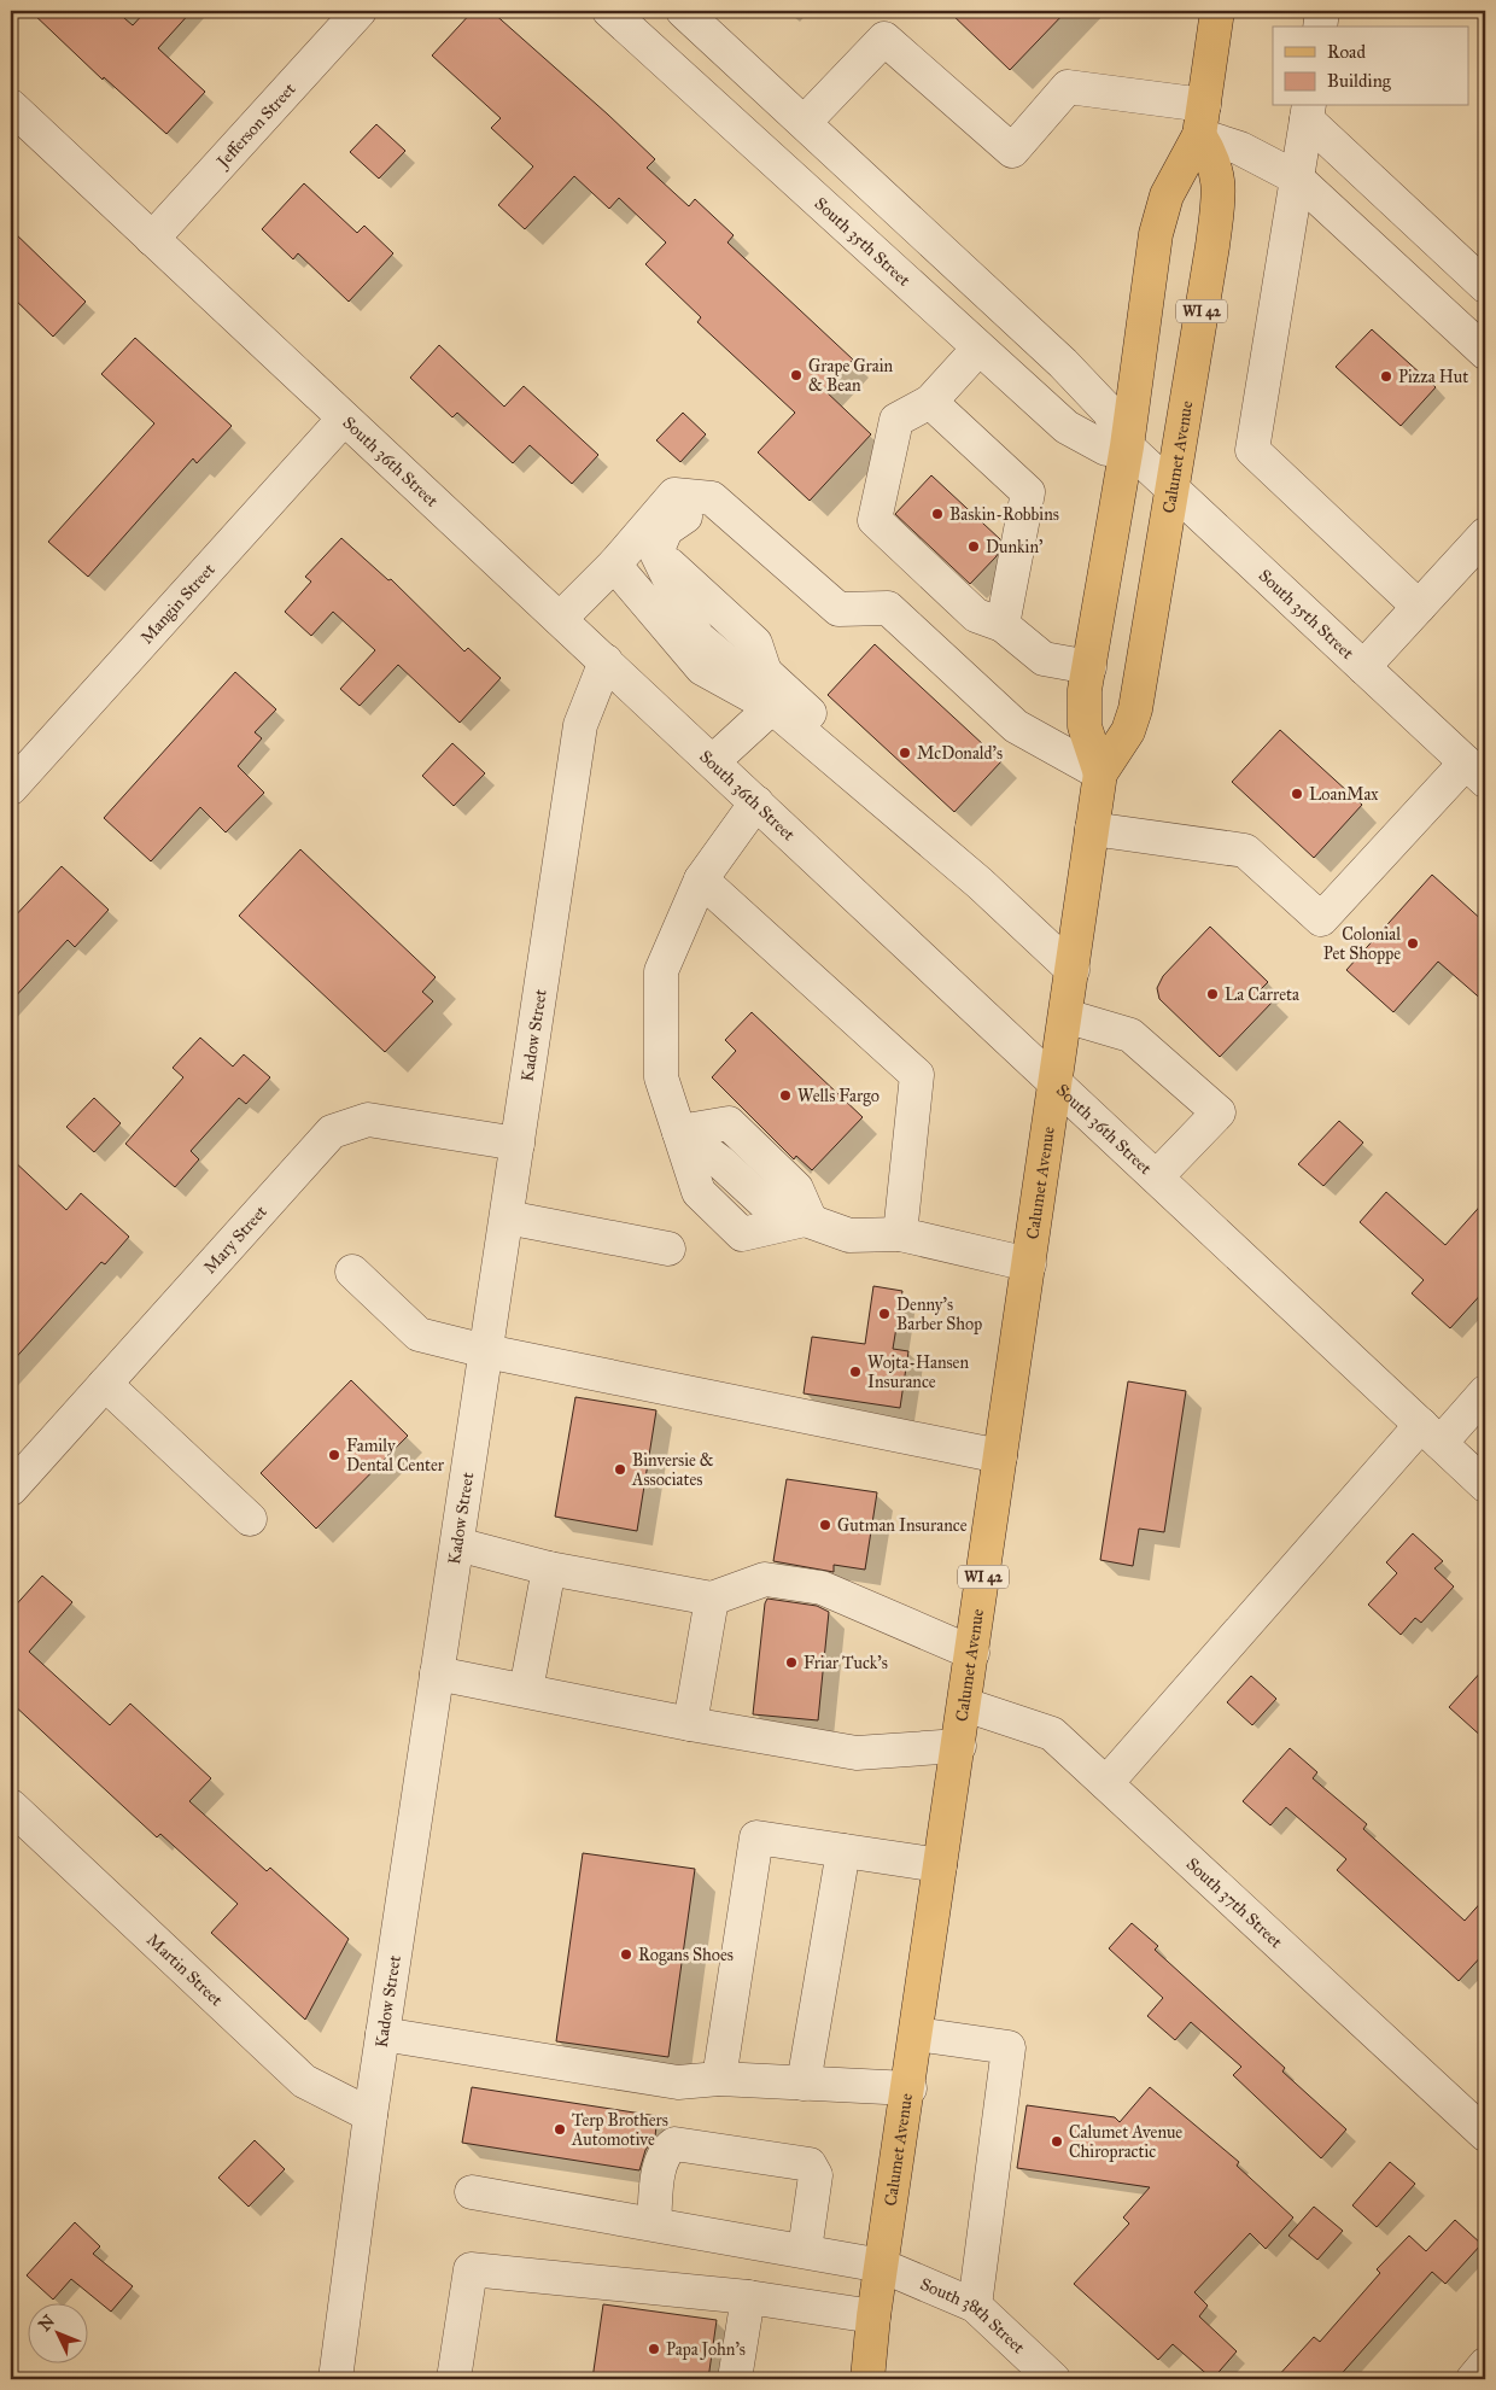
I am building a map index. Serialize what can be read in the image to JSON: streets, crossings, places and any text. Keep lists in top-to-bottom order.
{
  "streets": {
    "main road": ["WI 42", "Calumet Avenue"],
    "street": [
      "Jefferson Street",
      "South 35th Street",
      "South 36th Street",
      "Mangin Street",
      "Kadow Street",
      "Mary Street",
      "South 37th Street",
      "Martin Street",
      "South 38th Street"
    ]
  },
  "crossings": [
    ["Jefferson Street", "South 36th Street"],
    ["South 35th Street", "Calumet Avenue"],
    ["Calumet Avenue", "South 36th Street"],
    ["Calumet Avenue", "South 37th Street"],
    ["Calumet Avenue", "South 38th Street"],
    ["South 36th Street", "Mangin Street"],
    ["South 36th Street", "Kadow Street"],
    ["Kadow Street", "Mary Street"],
    ["Kadow Street", "Martin Street"]
  ],
  "places": [
    "Grape Grain & Bean",
    "Pizza Hut",
    "Baskin-Robbins",
    "Dunkin'",
    "McDonald's",
    "LoanMax",
    "Colonial Pet Shoppe",
    "La Carreta",
    "Wells Fargo",
    "Denny's Barber Shop",
    "Wojta-Hansen Insurance",
    "Family Dental Center",
    "Binversie & Associates",
    "Gutman Insurance",
    "Friar Tuck's",
    "Rogans Shoes",
    "Terp Brothers Automotive",
    "Calumet Avenue Chiropractic",
    "Papa John's"
  ],
  "legend": ["Road", "Building"],
  "north": "top left"
}
